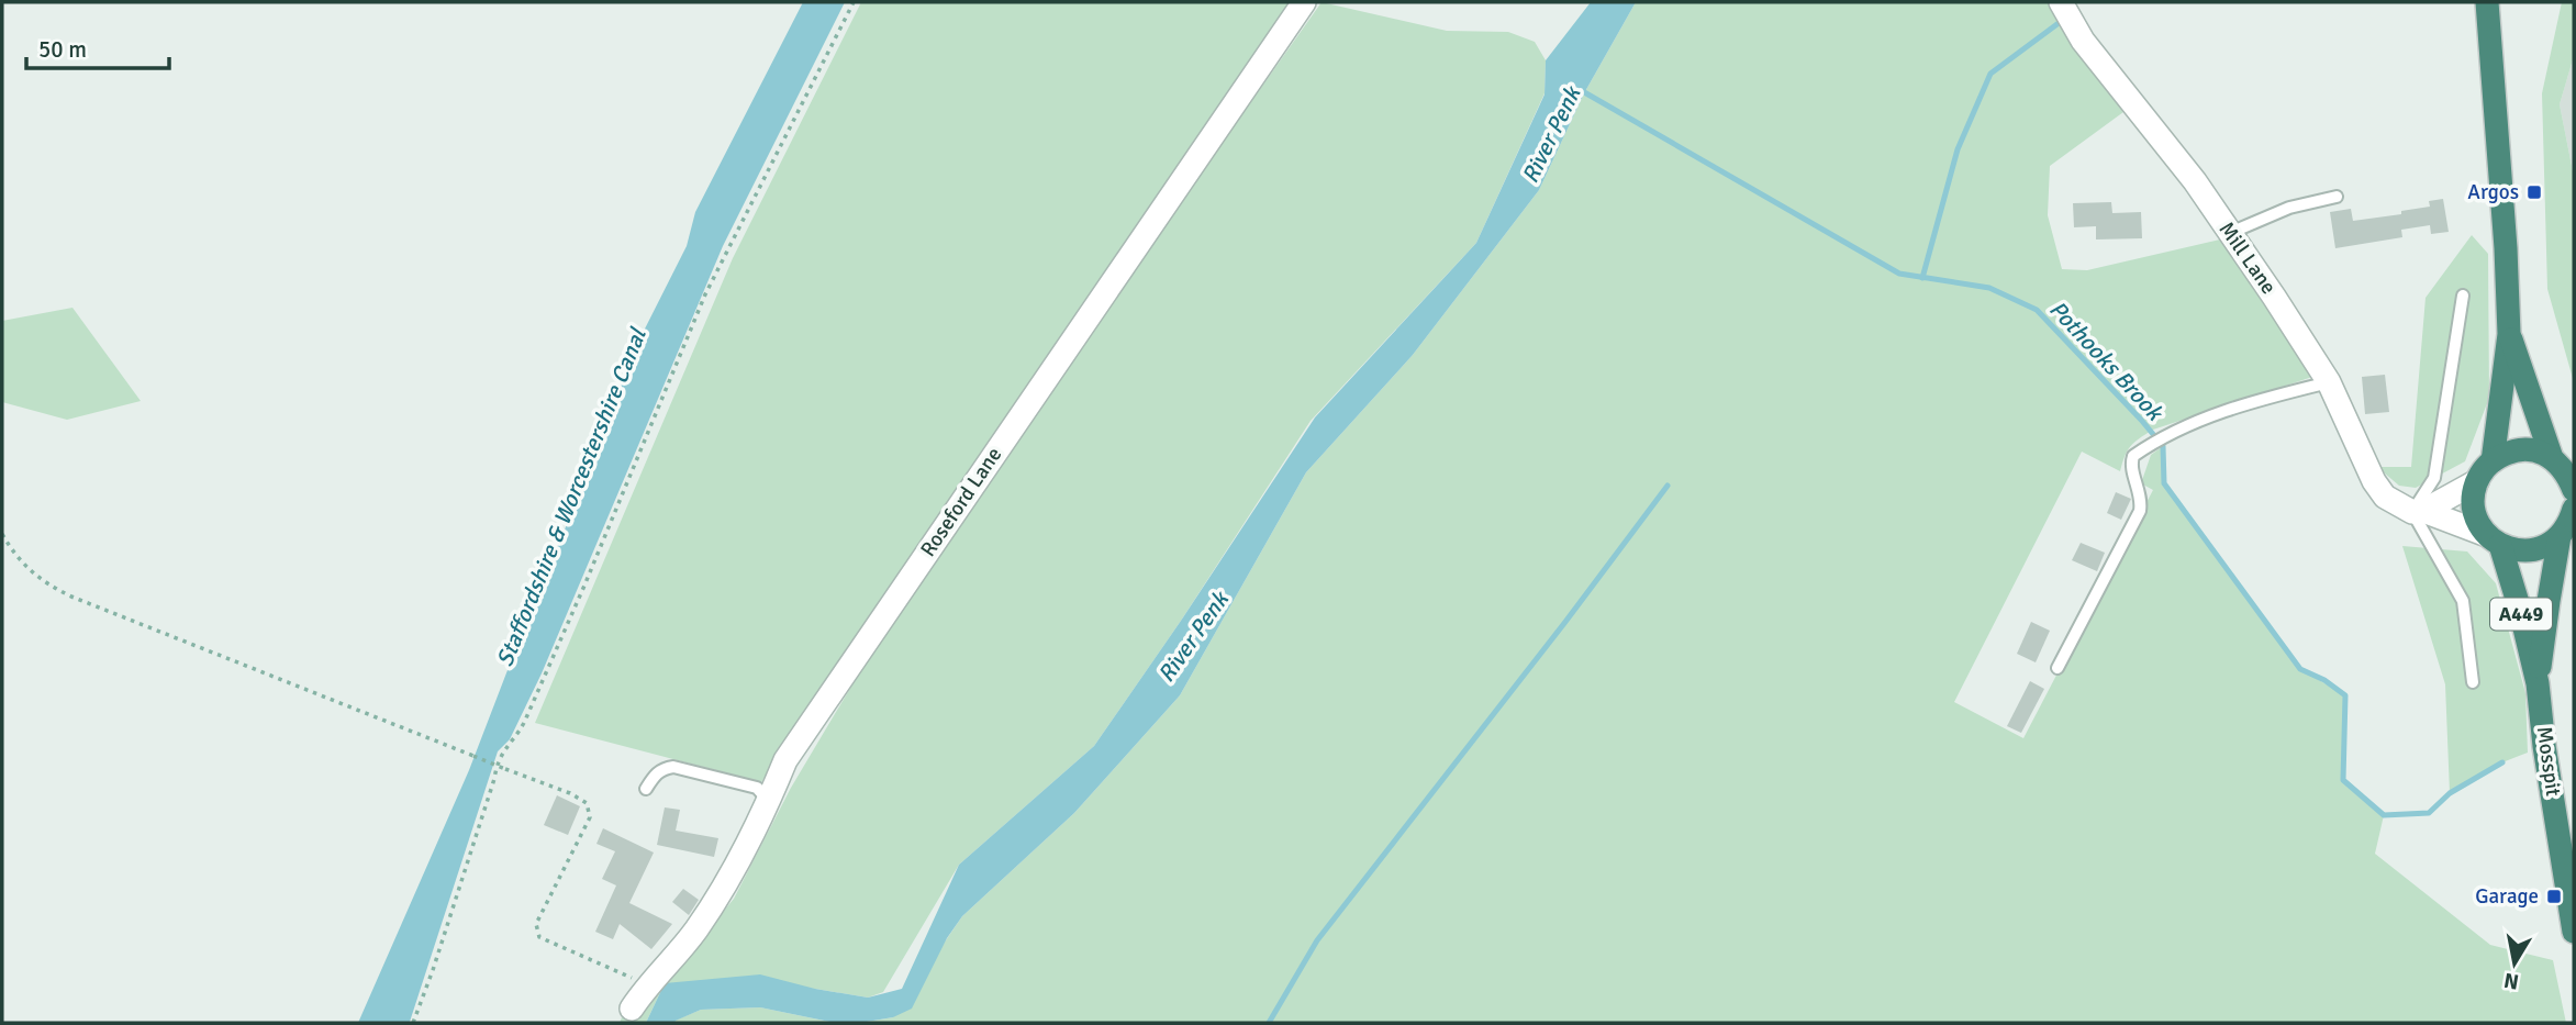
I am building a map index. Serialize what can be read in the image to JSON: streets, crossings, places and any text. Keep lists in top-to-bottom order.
{
  "streets": {
    "highway": ["A449", "Mosspit"],
    "street": ["Mill Lane", "Roseford Lane"]
  },
  "crossings": [
    ["Mill Lane", "A449"],
    ["Mill Lane", "Mosspit"],
    ["A449", "Mosspit"]
  ],
  "water": ["River Penk", "Pothooks Brook", "Staffordshire & Worcestershire Canal"],
  "places": {
    "transit": ["Argos", "Garage"]
  },
  "scale_bar": "50 m",
  "north": "bottom"
}
